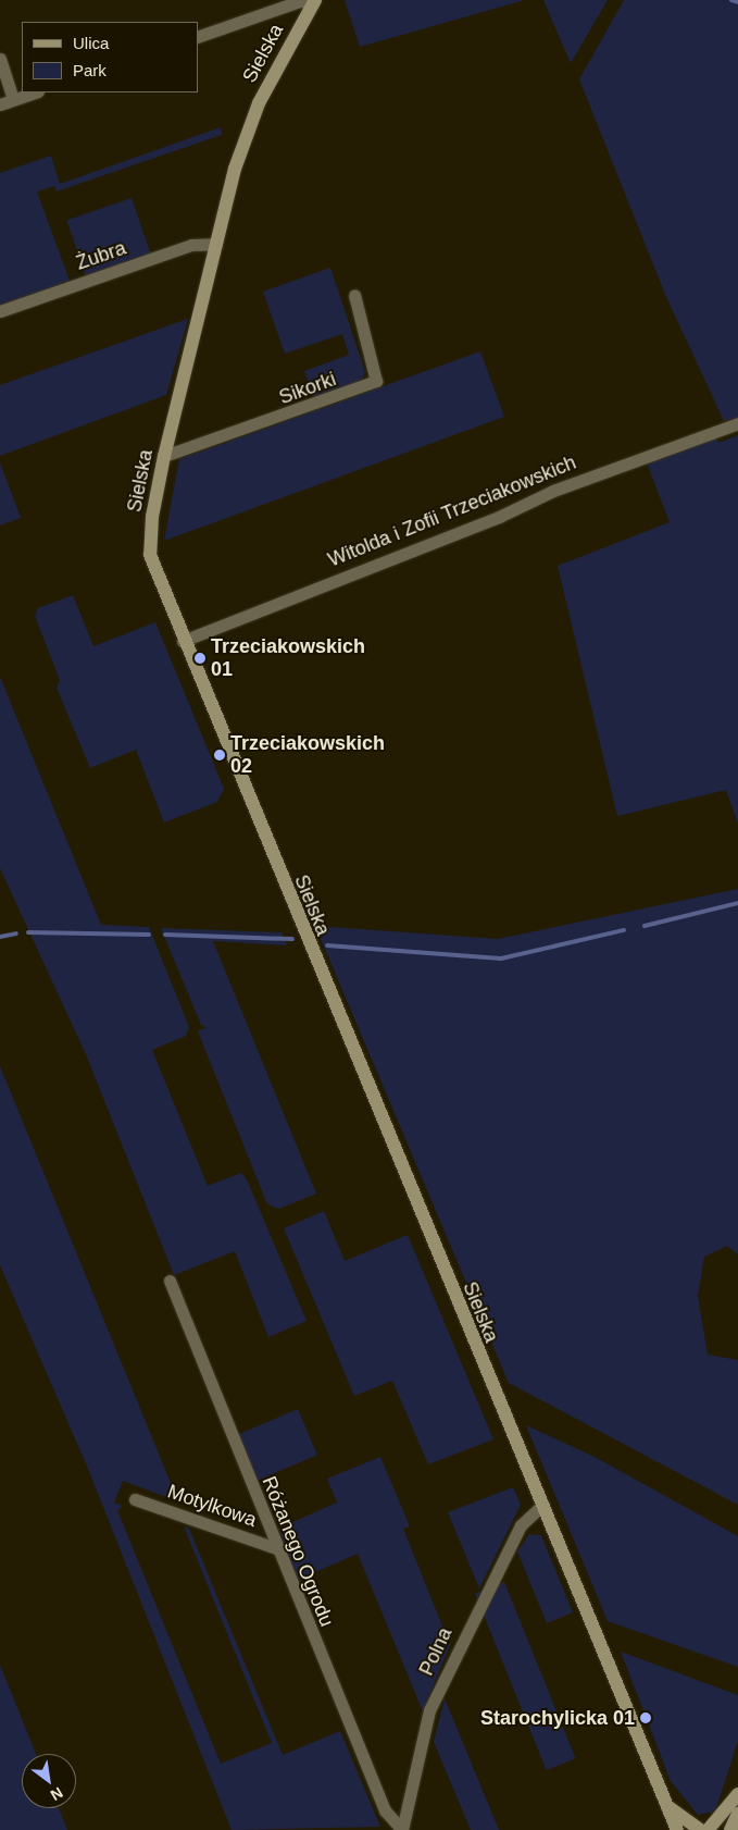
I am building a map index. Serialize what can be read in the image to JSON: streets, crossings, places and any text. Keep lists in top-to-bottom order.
{
  "streets": {
    "street": [
      "Sielska",
      "Żubra",
      "Sikorki",
      "Witolda i Zofii Trzeciakowskich",
      "Motylkowa",
      "Różanego Ogrodu",
      "Polna"
    ]
  },
  "crossings": [
    ["Sielska", "Żubra"],
    ["Sielska", "Sikorki"],
    ["Sielska", "Witolda i Zofii Trzeciakowskich"],
    ["Sielska", "Polna"],
    ["Motylkowa", "Różanego Ogrodu"],
    ["Różanego Ogrodu", "Polna"]
  ],
  "places": ["Trzeciakowskich 01", "Trzeciakowskich 02", "Starochylicka 01"],
  "legend": ["Ulica", "Park"],
  "north": "bottom right"
}
